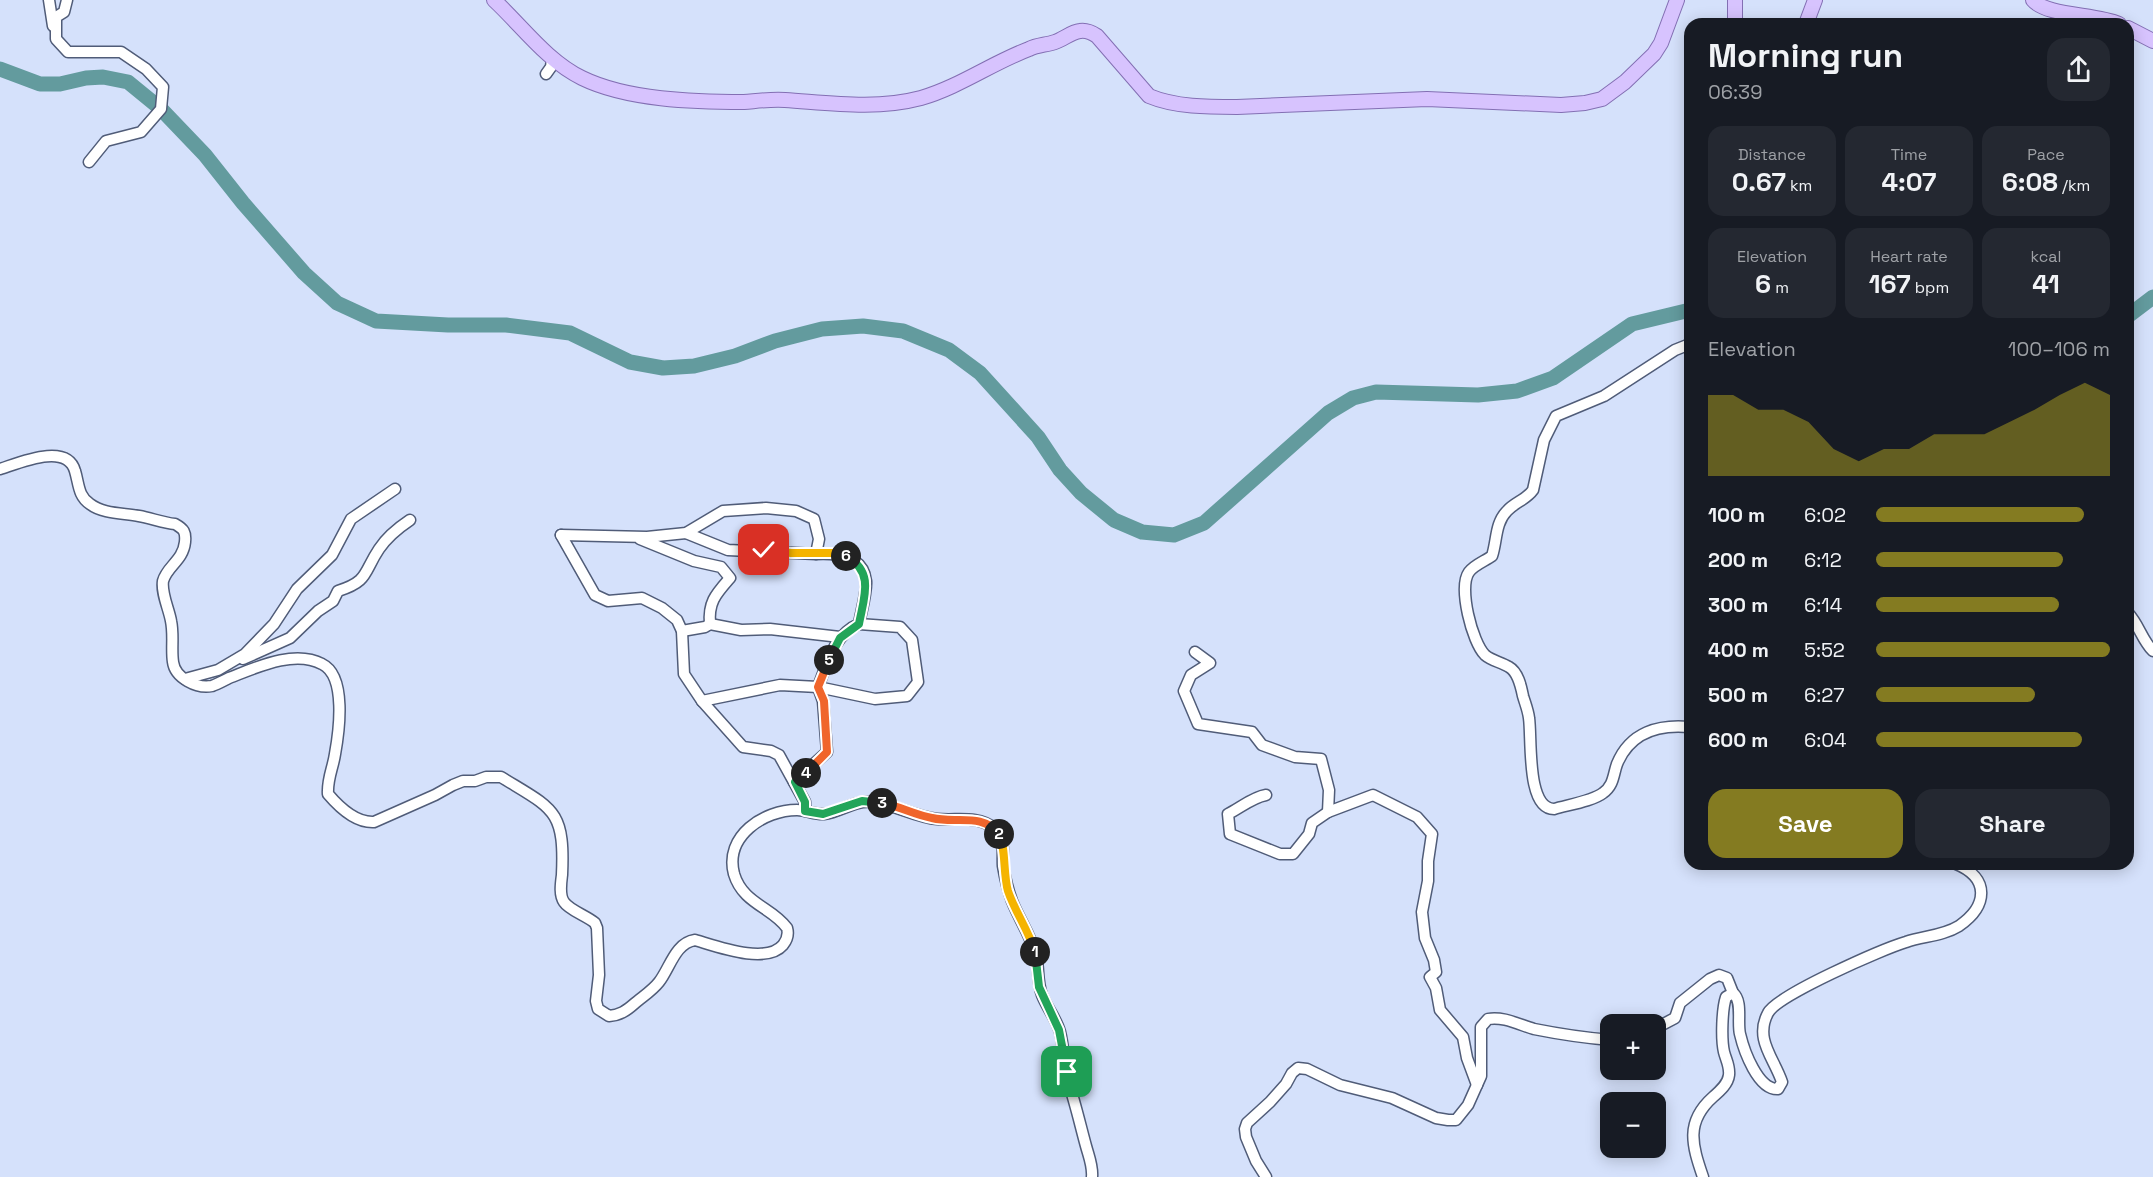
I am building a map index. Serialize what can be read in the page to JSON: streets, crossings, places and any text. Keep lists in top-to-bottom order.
{
  "page": {
    "heading": ["Morning run", "06:39"],
    "stats": [
      ["Distance", "0.67 km"],
      ["Time", "4:07"],
      ["Pace", "6:08 /km"],
      ["Elevation", "6 m"],
      ["Heart rate", "167 bpm"],
      ["kcal", "41"]
    ],
    "chart": ["Elevation", "100–106 m"],
    "list": [
      {
        "name": "100 m",
        "note": "6:02"
      },
      {
        "name": "200 m",
        "note": "6:12"
      },
      {
        "name": "300 m",
        "note": "6:14"
      },
      {
        "name": "400 m",
        "note": "5:52"
      },
      {
        "name": "500 m",
        "note": "6:27"
      },
      {
        "name": "600 m",
        "note": "6:04"
      }
    ],
    "pins": [
      "6",
      "5",
      "4",
      "3",
      "2",
      "1"
    ],
    "buttons": ["Save", "Share"],
    "map_buttons": ["+", "−"]
  }
}
